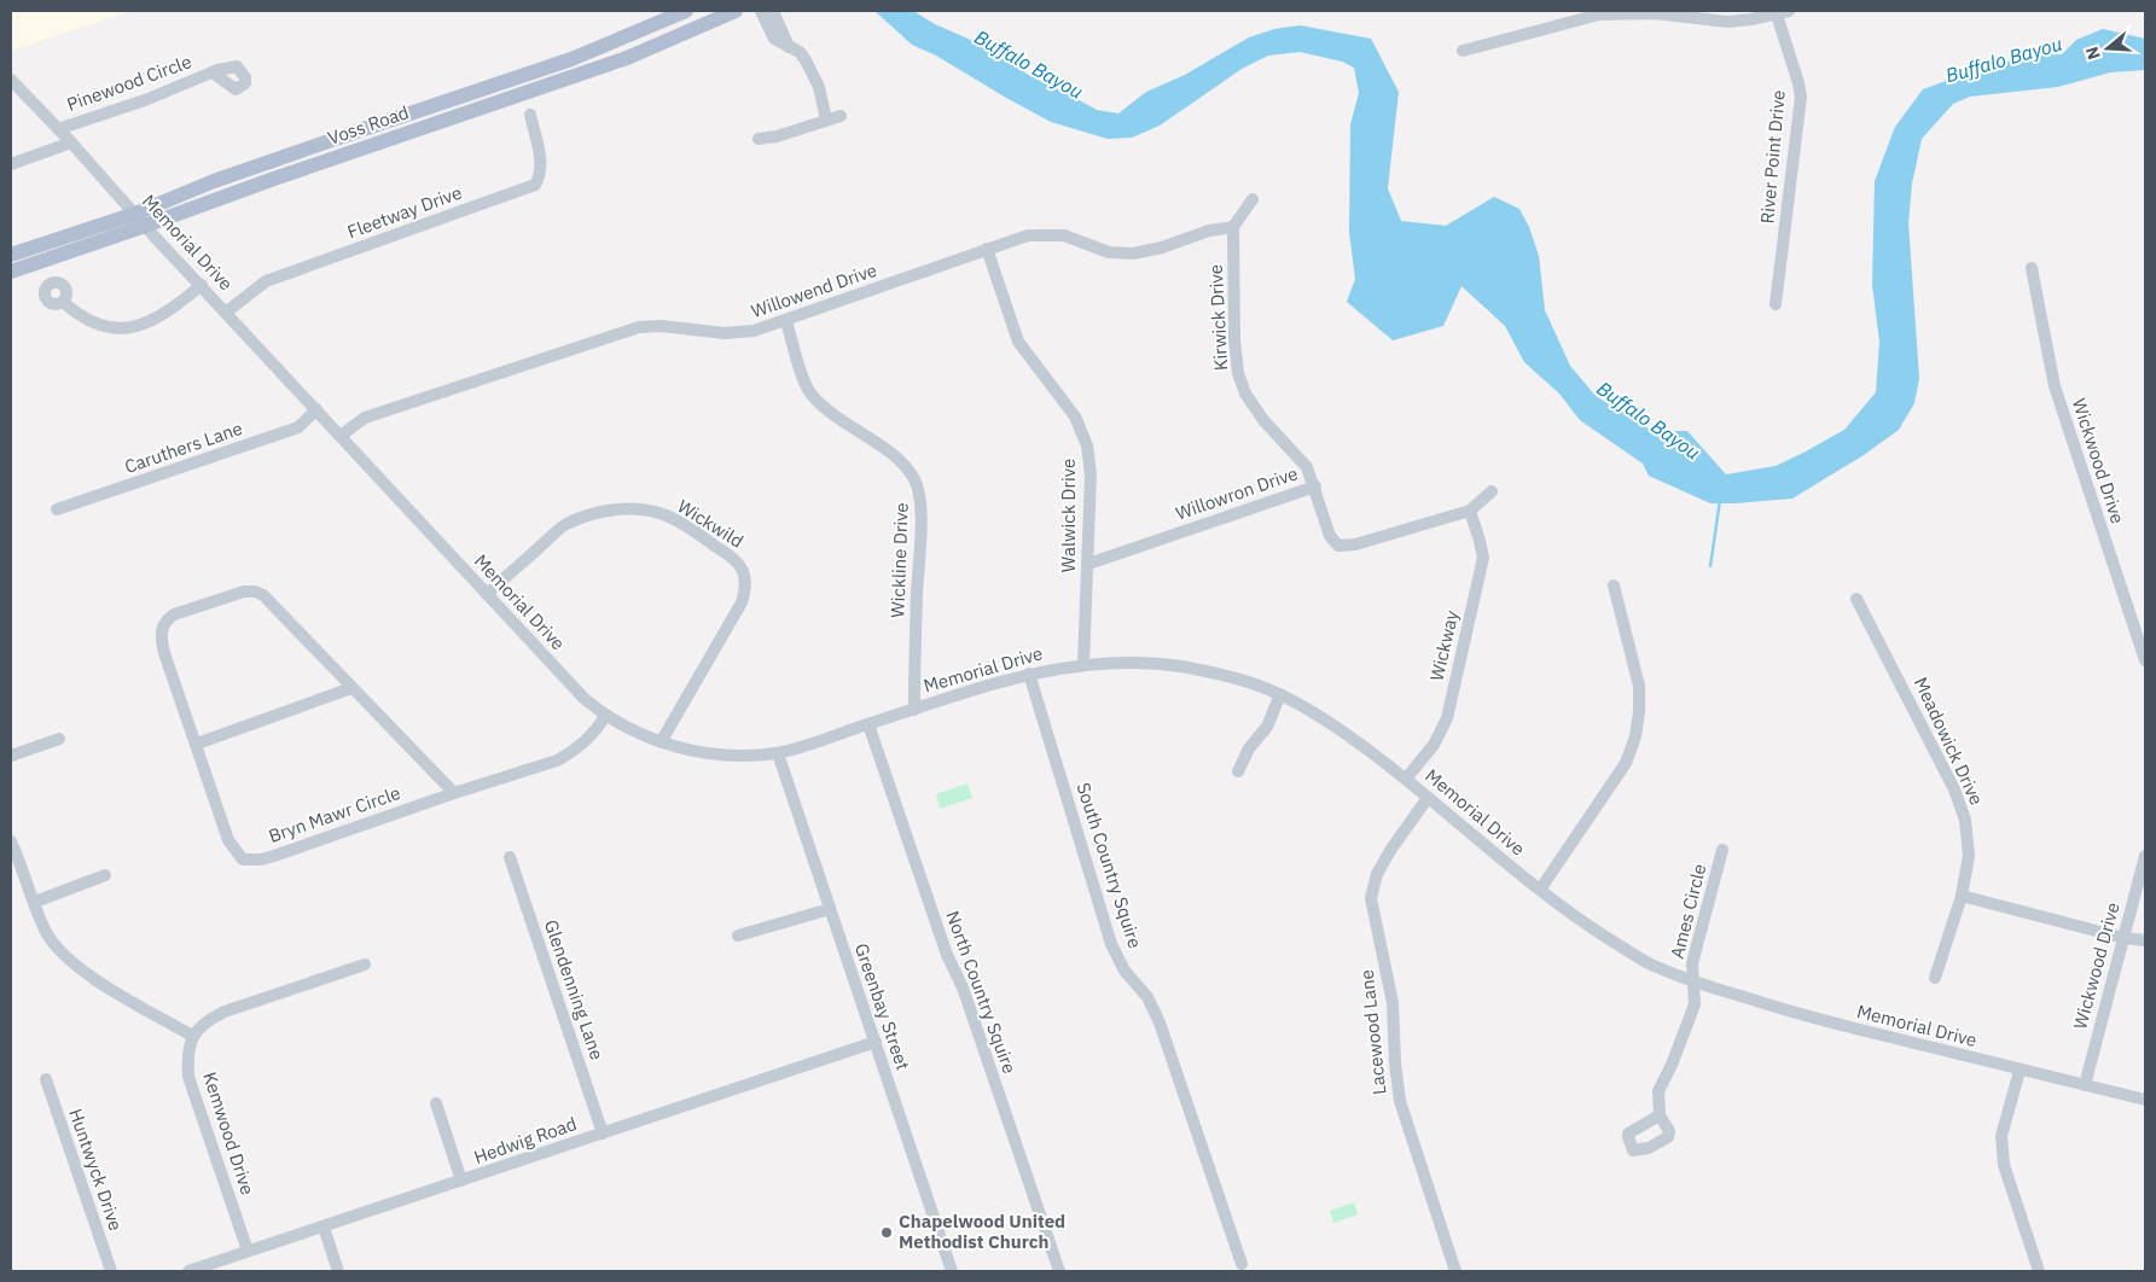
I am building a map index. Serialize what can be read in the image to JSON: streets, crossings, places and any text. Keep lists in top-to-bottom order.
{
  "streets": {
    "main road": ["Voss Road"],
    "street": [
      "Pinewood Circle",
      "River Point Drive",
      "Fleetway Drive",
      "Memorial Drive",
      "Willowend Drive",
      "Kirwick Drive",
      "Caruthers Lane",
      "Wickwood Drive",
      "Willowron Drive",
      "Walwick Drive",
      "Wickwild",
      "Wickline Drive",
      "Wickway",
      "Meadowick Drive",
      "Bryn Mawr Circle",
      "South Country Squire",
      "Ames Circle",
      "Glendenning Lane",
      "North Country Squire",
      "Greenbay Street",
      "Lacewood Lane",
      "Kemwood Drive",
      "Hedwig Road",
      "Huntwyck Drive"
    ]
  },
  "crossings": [
    ["Pinewood Circle", "Memorial Drive"],
    ["Voss Road", "Memorial Drive"],
    ["Fleetway Drive", "Memorial Drive"],
    ["Memorial Drive", "Willowend Drive"],
    ["Memorial Drive", "Caruthers Lane"],
    ["Memorial Drive", "Wickwood Drive"],
    ["Memorial Drive", "Walwick Drive"],
    ["Memorial Drive", "Wickwild"],
    ["Memorial Drive", "Wickline Drive"],
    ["Memorial Drive", "Wickway"],
    ["Memorial Drive", "Bryn Mawr Circle"],
    ["Memorial Drive", "South Country Squire"],
    ["Memorial Drive", "Ames Circle"],
    ["Memorial Drive", "North Country Squire"],
    ["Memorial Drive", "Greenbay Street"],
    ["Memorial Drive", "Lacewood Lane"],
    ["Willowend Drive", "Kirwick Drive"],
    ["Willowend Drive", "Walwick Drive"],
    ["Willowend Drive", "Wickline Drive"],
    ["Kirwick Drive", "Willowron Drive"],
    ["Willowron Drive", "Walwick Drive"],
    ["Willowron Drive", "Wickway"],
    ["Glendenning Lane", "Hedwig Road"],
    ["Greenbay Street", "Hedwig Road"],
    ["Kemwood Drive", "Hedwig Road"]
  ],
  "water": ["Buffalo Bayou"],
  "places": ["Chapelwood United Methodist Church"],
  "north": "left"
}
